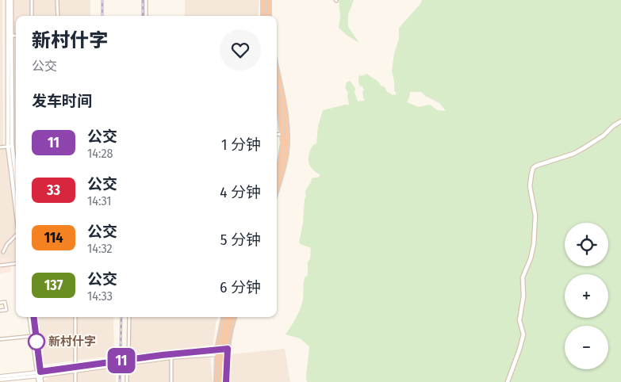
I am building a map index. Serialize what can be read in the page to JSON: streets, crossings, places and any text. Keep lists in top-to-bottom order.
{
  "places": ["新村什字"],
  "lines": ["bus line 11"],
  "page": {
    "on_map": "11",
    "heading": [
      ["新村什字", "公交"],
      "发车时间"
    ],
    "list": [
      {
        "mark": "11",
        "name": "公交",
        "note": "14:28",
        "value": "1 分钟"
      },
      {
        "mark": "33",
        "name": "公交",
        "note": "14:31",
        "value": "4 分钟"
      },
      {
        "mark": "114",
        "name": "公交",
        "note": "14:32",
        "value": "5 分钟"
      },
      {
        "mark": "137",
        "name": "公交",
        "note": "14:33",
        "value": "6 分钟"
      }
    ],
    "map_buttons": ["+", "−"]
  }
}
